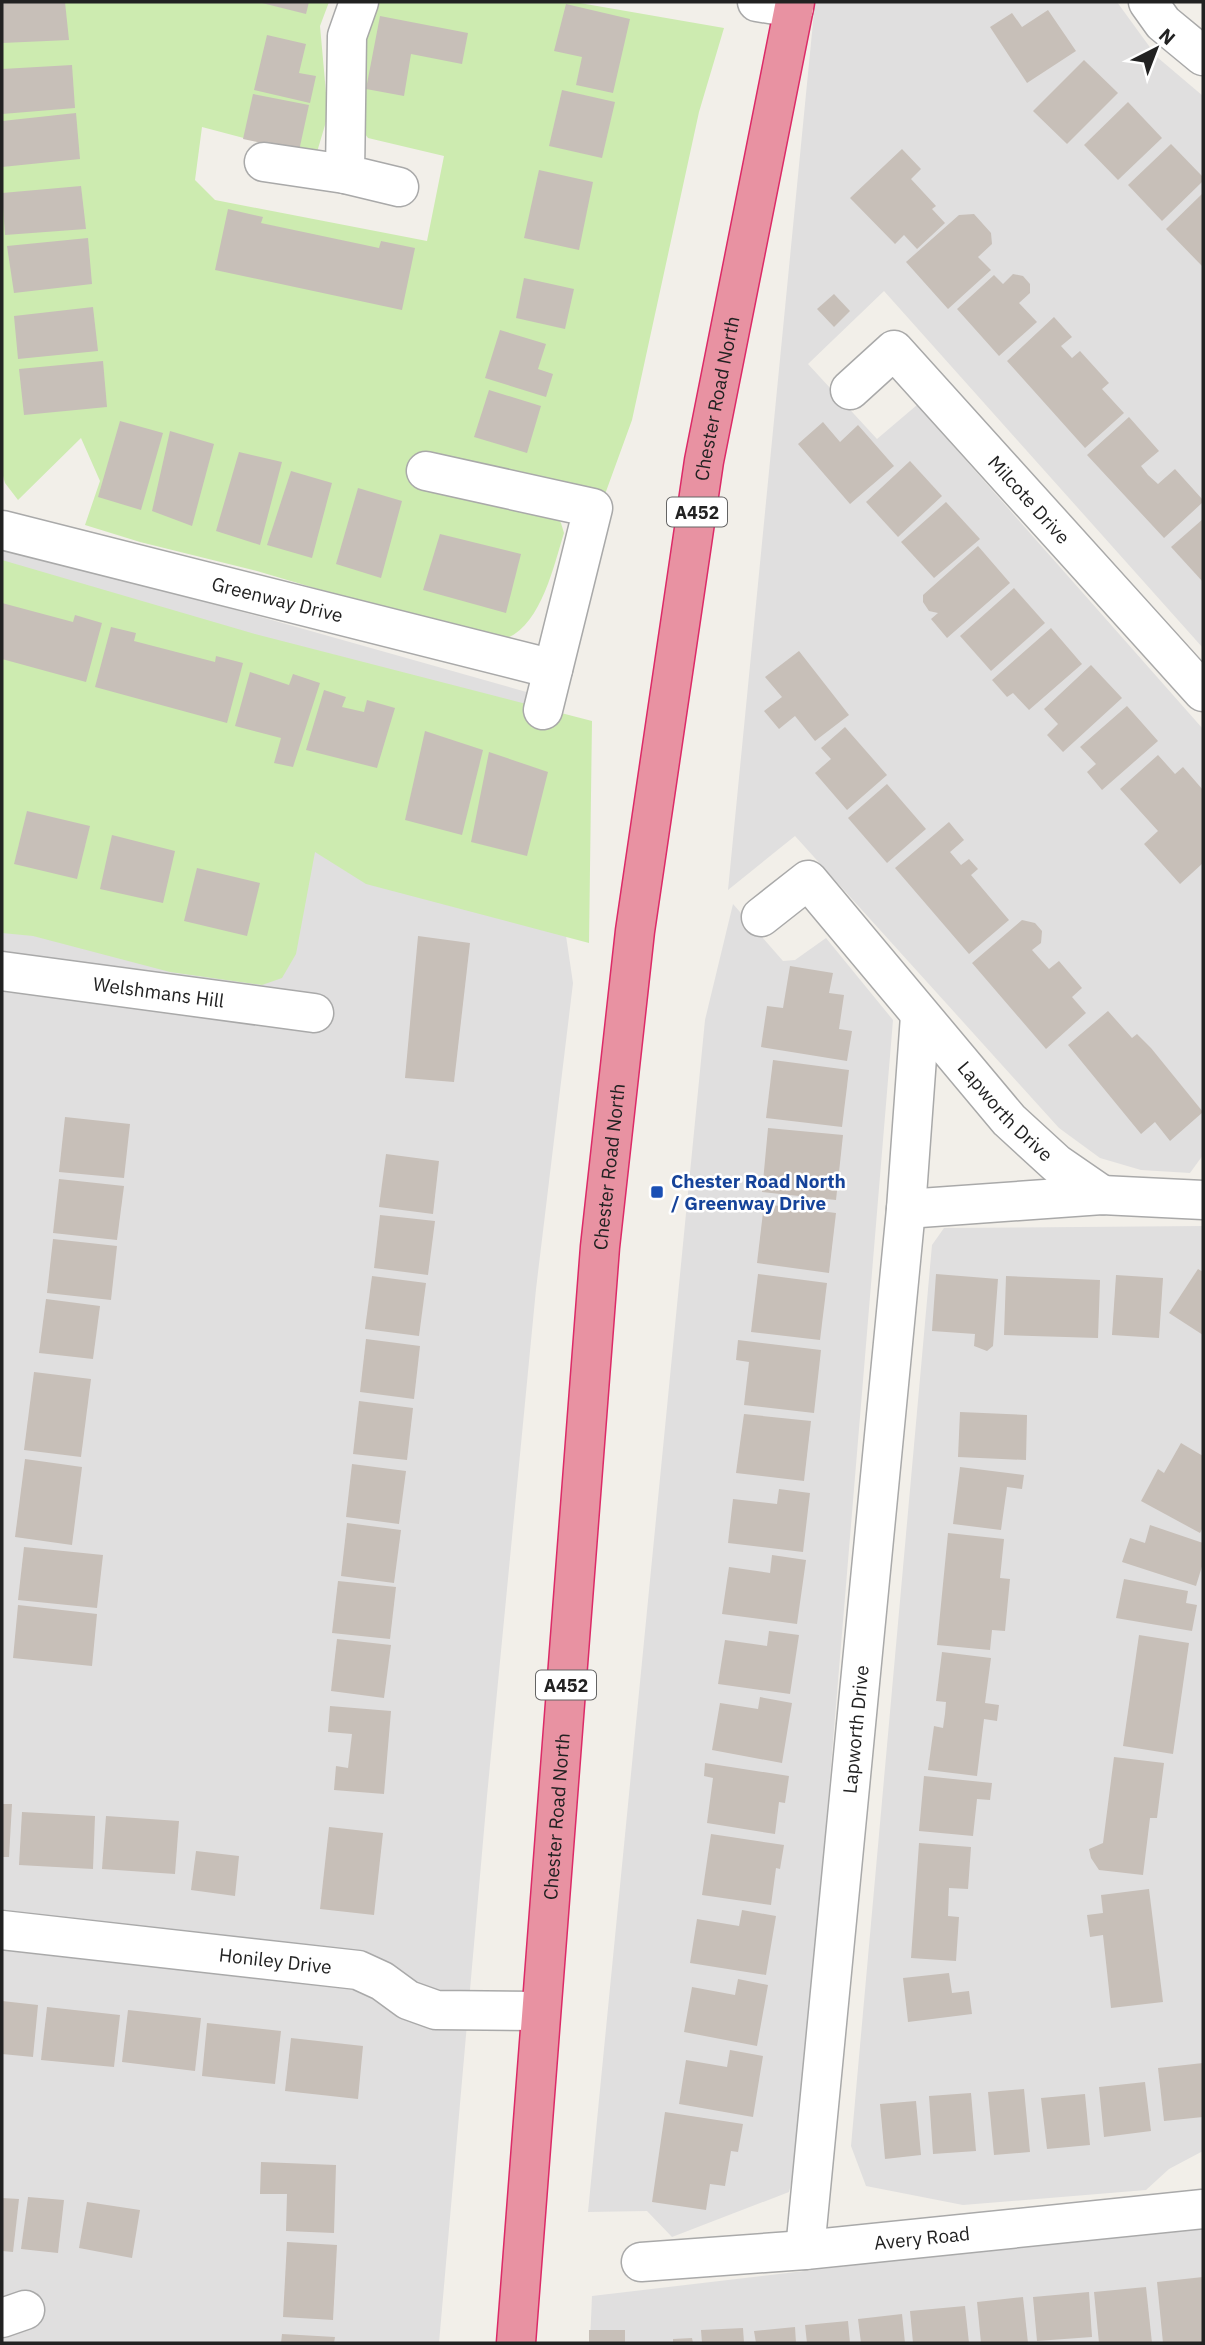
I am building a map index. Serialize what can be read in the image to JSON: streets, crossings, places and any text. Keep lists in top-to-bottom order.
{
  "streets": {
    "highway": ["Chester Road North", "A452"],
    "street": [
      "Milcote Drive",
      "Greenway Drive",
      "Welshmans Hill",
      "Lapworth Drive",
      "Honiley Drive",
      "Avery Road"
    ]
  },
  "crossings": [
    ["Chester Road North", "Honiley Drive"],
    ["Lapworth Drive", "Avery Road"]
  ],
  "places": {
    "transit": ["Chester Road North / Greenway Drive"]
  },
  "north": "top right"
}
